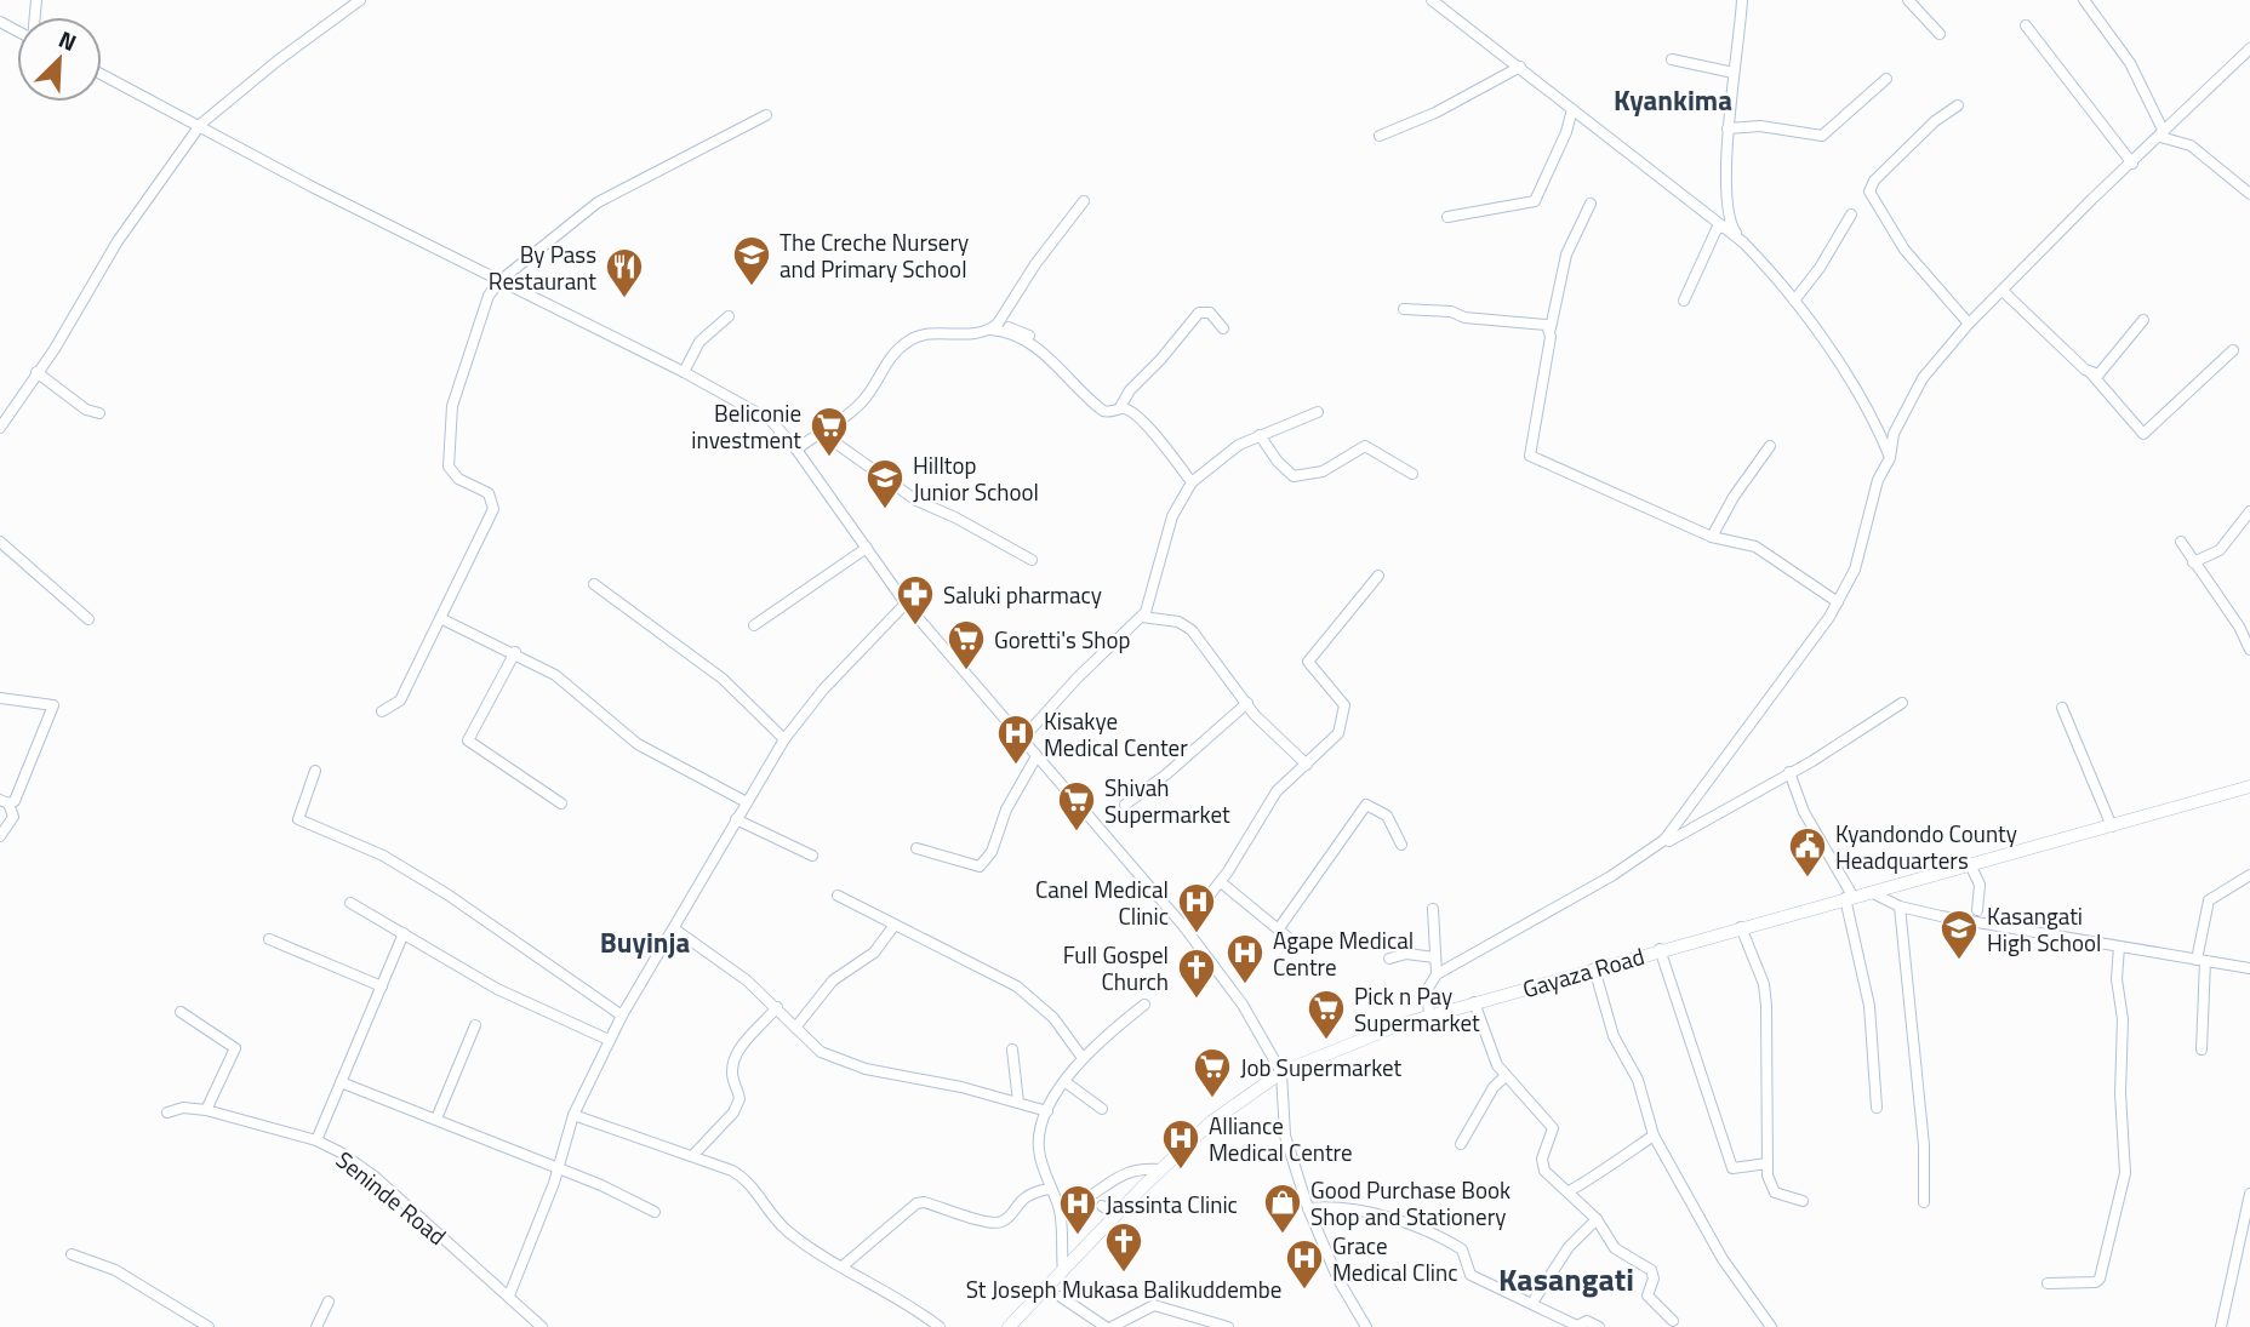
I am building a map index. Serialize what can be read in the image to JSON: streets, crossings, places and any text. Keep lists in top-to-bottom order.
{
  "streets": {
    "main road": ["Gayaza Road"],
    "street": ["Seninde Road"]
  },
  "districts": ["Kyankima", "Buyinja", "Kasangati"],
  "places": {
    "school or university": ["The Creche Nursery and Primary School", "Hilltop Junior School", "Kasangati High School"],
    "restaurant": ["By Pass Restaurant"],
    "supermarket": [
      "Beliconie investment",
      "Goretti's Shop",
      "Shivah Supermarket",
      "Pick n Pay Supermarket",
      "Job Supermarket"
    ],
    "pharmacy": ["Saluki pharmacy"],
    "hospital": [
      "Kisakye Medical Center",
      "Canel Medical Clinic",
      "Agape Medical Centre",
      "Alliance Medical Centre",
      "Jassinta Clinic",
      "Grace Medical Clinc"
    ],
    "public building": ["Kyandondo County Headquarters"],
    "church": ["Full Gospel Church", "St Joseph Mukasa Balikuddembe"],
    "shop": ["Good Purchase Book Shop and Stationery"]
  },
  "north": "top right"
}
